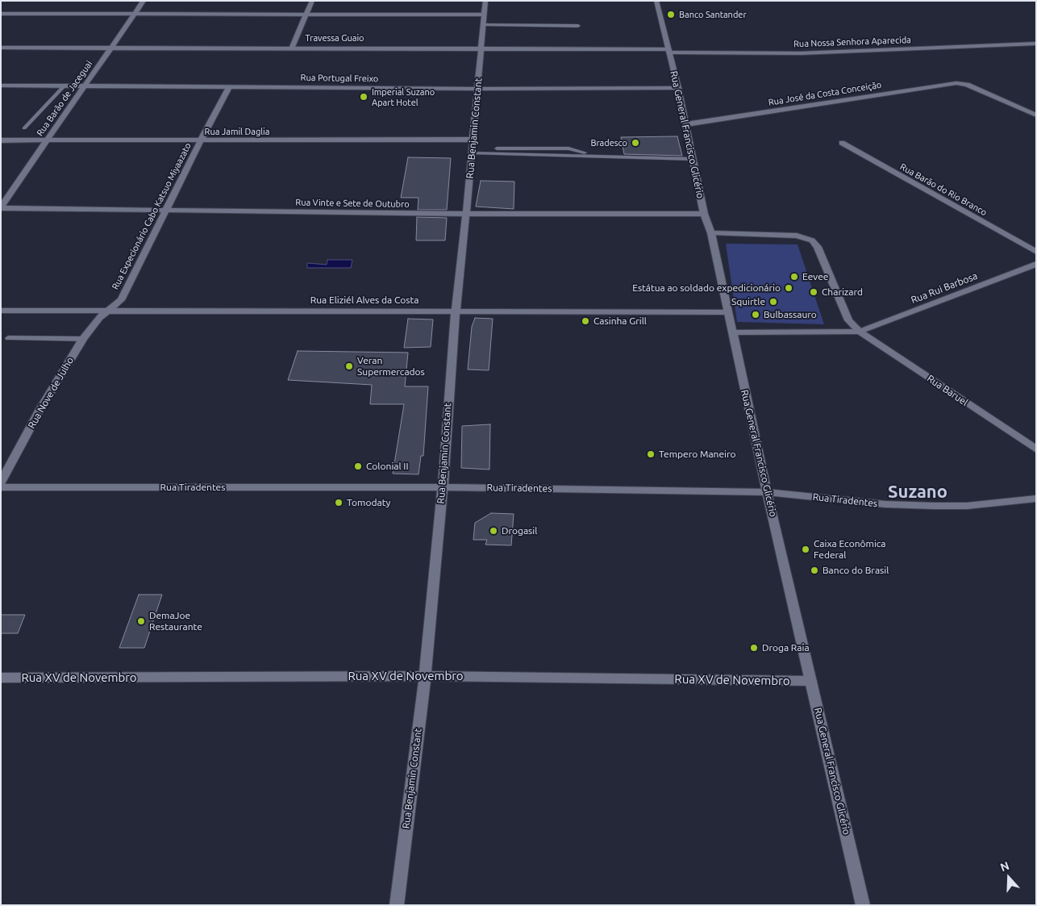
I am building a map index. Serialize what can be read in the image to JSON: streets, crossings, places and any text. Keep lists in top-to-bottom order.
{
  "streets": {
    "street": [
      "Travessa Guaio",
      "Rua Nossa Senhora Aparecida",
      "Rua Portugal Freixo",
      "Rua José da Costa Conceição",
      "Rua Barão de Jaceguai",
      "Rua Benjamin Constant",
      "Rua Jamil Daglia",
      "Rua General Francisco Glicério",
      "Rua Barão do Rio Branco",
      "Rua Vinte e Sete de Outubro",
      "Rua Expecionário Cabo Katsuo Miyaazato",
      "Rua Rui Barbosa",
      "Rua Eliziél Alves da Costa",
      "Rua Baruel",
      "Rua Nove de Julho",
      "Rua Tiradentes",
      "Rua XV de Novembro"
    ]
  },
  "crossings": [
    ["Travessa Guaio", "Rua Nossa Senhora Aparecida"],
    ["Travessa Guaio", "Rua Barão de Jaceguai"],
    ["Travessa Guaio", "Rua Benjamin Constant"],
    ["Travessa Guaio", "Rua General Francisco Glicério"],
    ["Rua Nossa Senhora Aparecida", "Rua General Francisco Glicério"],
    ["Rua Portugal Freixo", "Rua Barão de Jaceguai"],
    ["Rua Portugal Freixo", "Rua Benjamin Constant"],
    ["Rua Portugal Freixo", "Rua General Francisco Glicério"],
    ["Rua Portugal Freixo", "Rua Expecionário Cabo Katsuo Miyaazato"],
    ["Rua José da Costa Conceição", "Rua General Francisco Glicério"],
    ["Rua Barão de Jaceguai", "Rua Jamil Daglia"],
    ["Rua Barão de Jaceguai", "Rua Vinte e Sete de Outubro"],
    ["Rua Benjamin Constant", "Rua Jamil Daglia"],
    ["Rua Benjamin Constant", "Rua Vinte e Sete de Outubro"],
    ["Rua Benjamin Constant", "Rua Eliziél Alves da Costa"],
    ["Rua Benjamin Constant", "Rua Tiradentes"],
    ["Rua Benjamin Constant", "Rua XV de Novembro"],
    ["Rua Jamil Daglia", "Rua Expecionário Cabo Katsuo Miyaazato"],
    ["Rua General Francisco Glicério", "Rua Vinte e Sete de Outubro"],
    ["Rua General Francisco Glicério", "Rua Eliziél Alves da Costa"],
    ["Rua General Francisco Glicério", "Rua Baruel"],
    ["Rua General Francisco Glicério", "Rua Tiradentes"],
    ["Rua General Francisco Glicério", "Rua XV de Novembro"],
    ["Rua Vinte e Sete de Outubro", "Rua Expecionário Cabo Katsuo Miyaazato"],
    ["Rua Expecionário Cabo Katsuo Miyaazato", "Rua Eliziél Alves da Costa"],
    ["Rua Expecionário Cabo Katsuo Miyaazato", "Rua Nove de Julho"],
    ["Rua Rui Barbosa", "Rua Baruel"],
    ["Rua Eliziél Alves da Costa", "Rua Nove de Julho"]
  ],
  "districts": ["Suzano"],
  "places": [
    "Banco Santander",
    "Imperial Suzano Apart Hotel",
    "Bradesco",
    "Eevee",
    "Estátua ao soldado expedicionário",
    "Charizard",
    "Squirtle",
    "Bulbassauro",
    "Casinha Grill",
    "Veran Supermercados",
    "Tempero Maneiro",
    "Colonial II",
    "Tomodaty",
    "Drogasil",
    "Caixa Econômica Federal",
    "Banco do Brasil",
    "DemaJoe Restaurante",
    "Droga Raia"
  ],
  "north": "top"
}
